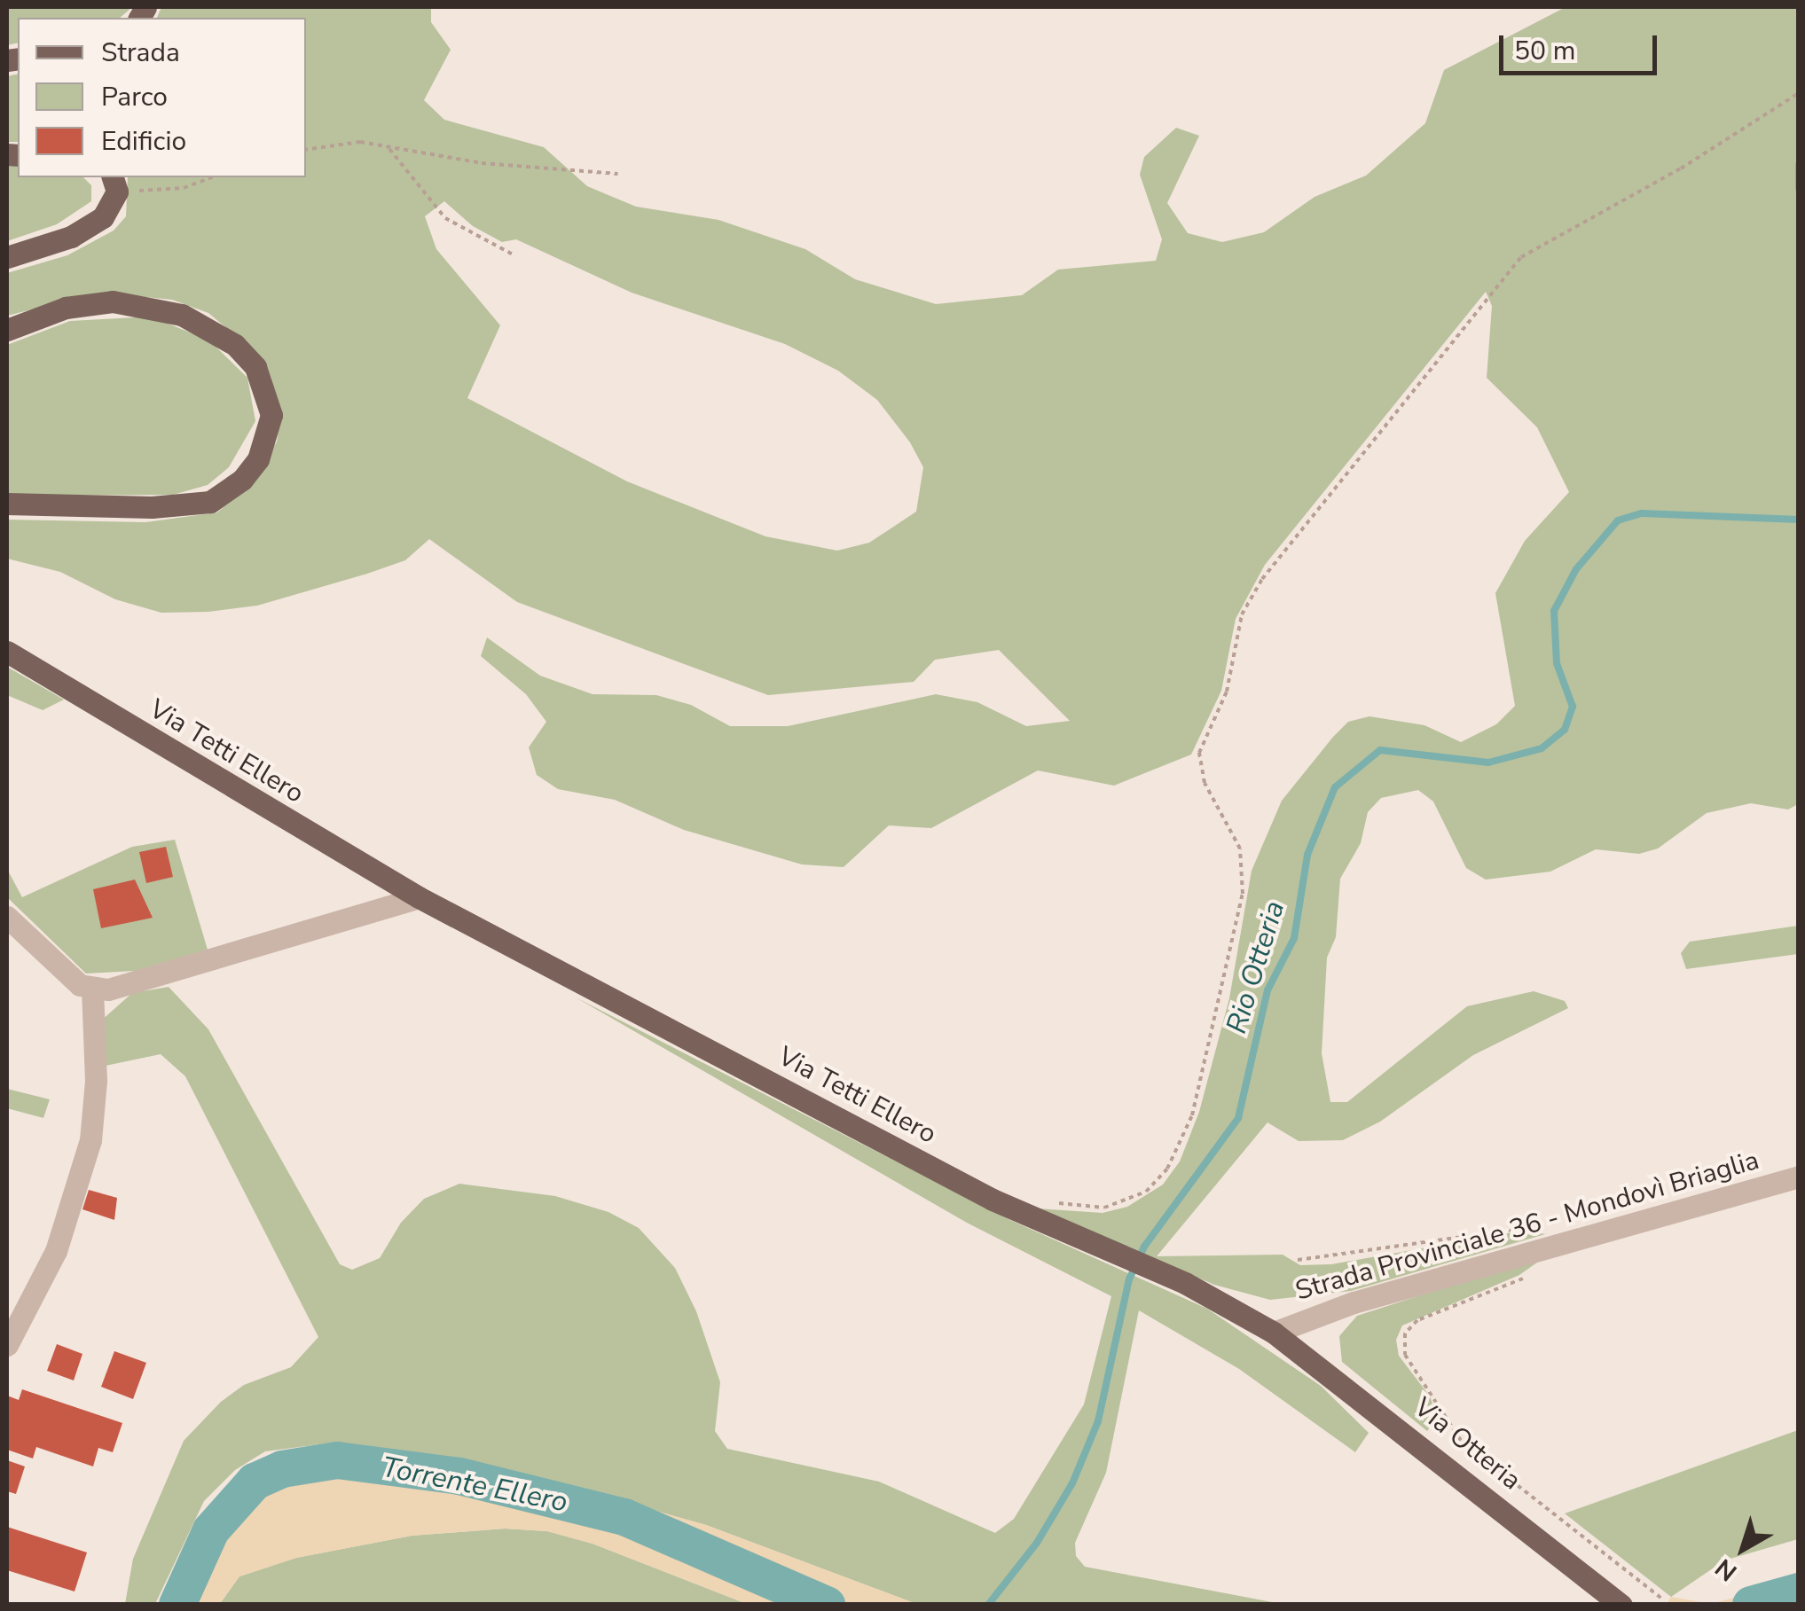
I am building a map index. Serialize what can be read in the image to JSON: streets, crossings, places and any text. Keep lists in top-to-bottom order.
{
  "streets": {
    "main road": ["Via Tetti Ellero", "Via Otteria"],
    "street": ["Strada Provinciale 36 - Mondovì Briaglia"]
  },
  "crossings": [
    ["Via Tetti Ellero", "Strada Provinciale 36 - Mondovì Briaglia"],
    ["Via Tetti Ellero", "Via Otteria"],
    ["Strada Provinciale 36 - Mondovì Briaglia", "Via Otteria"]
  ],
  "water": ["Rio Otteria", "Torrente Ellero"],
  "legend": ["Strada", "Parco", "Edificio"],
  "scale_bar": "50 m",
  "north": "bottom left"
}
